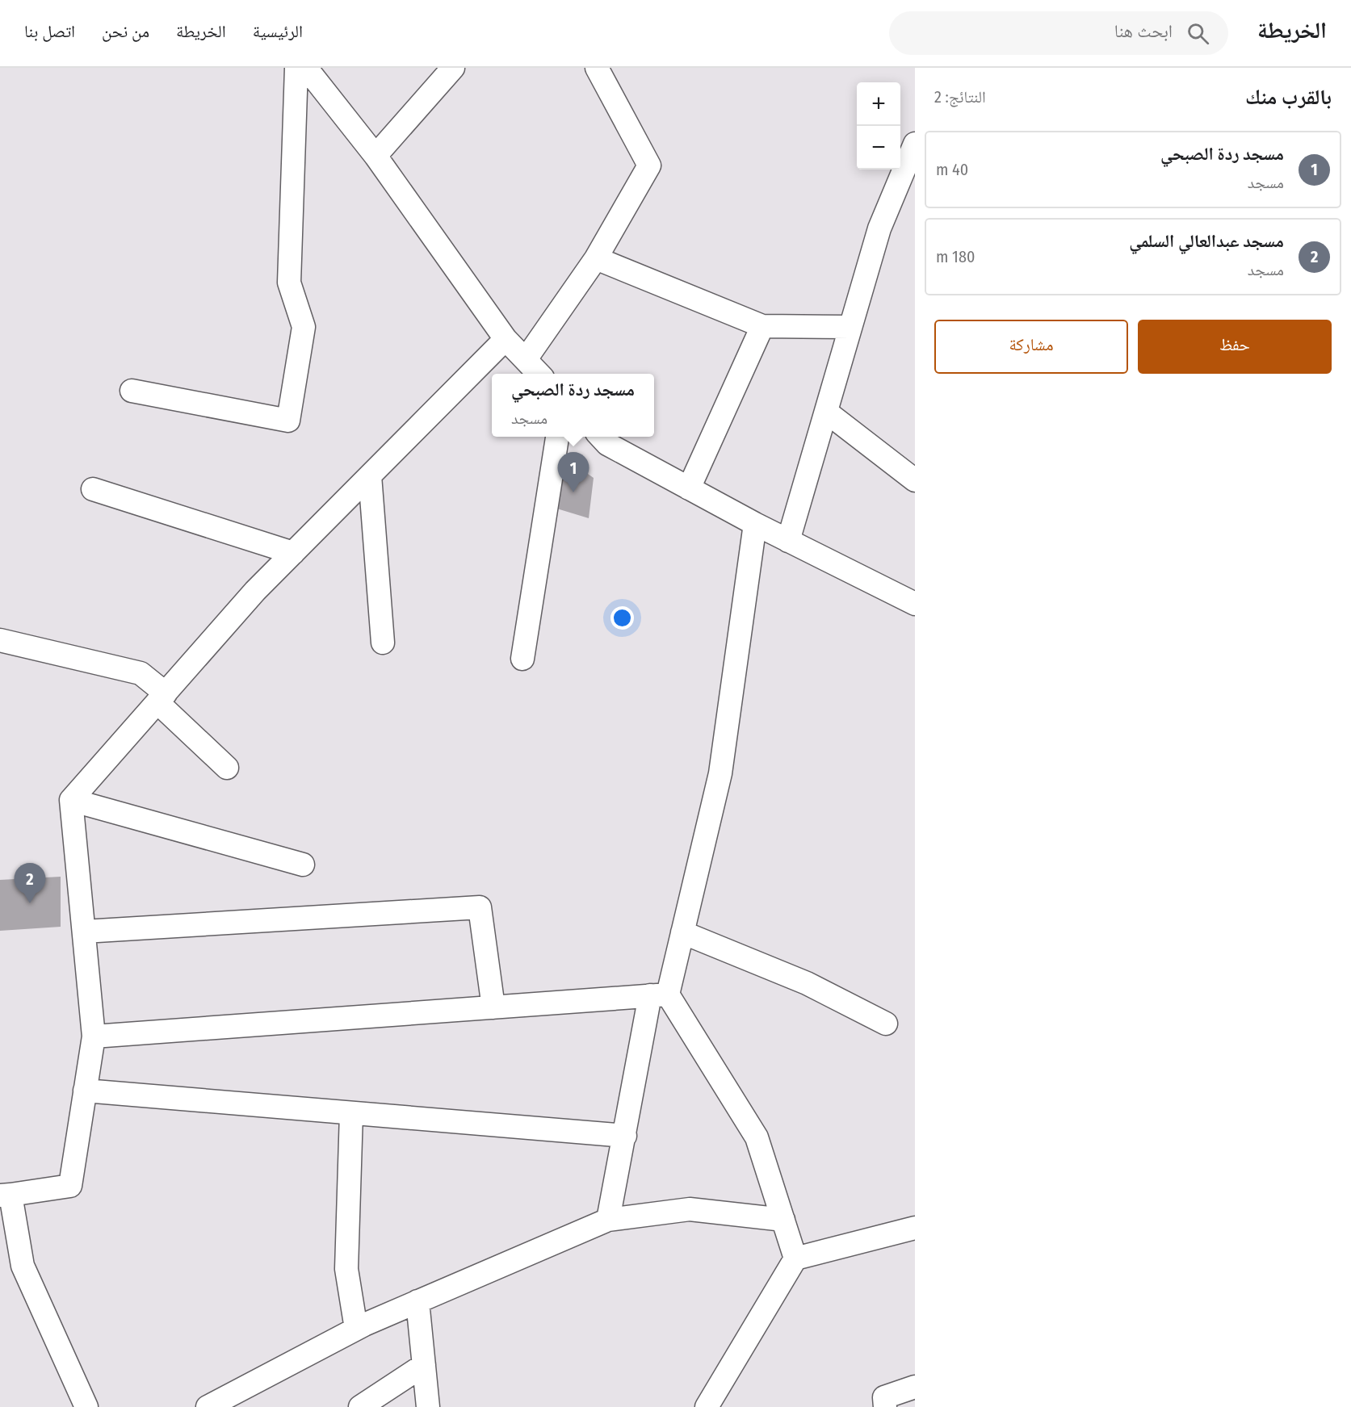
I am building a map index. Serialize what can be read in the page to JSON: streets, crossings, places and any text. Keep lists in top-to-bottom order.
{
  "page": {
    "header": "الخريطة",
    "search": "ابحث هنا",
    "nav": [
      "الرئيسية",
      "الخريطة",
      "من نحن",
      "اتصل بنا"
    ],
    "heading": ["بالقرب منك", "النتائج: 2"],
    "map_buttons": ["+", "−"],
    "list": [
      {
        "mark": "1",
        "name": "مسجد ردة الصبحي",
        "note": "مسجد",
        "value": "40 m"
      },
      {
        "mark": "2",
        "name": "مسجد عبدالعالي السلمي",
        "note": "مسجد",
        "value": "180 m"
      }
    ],
    "buttons": ["حفظ", "مشاركة"],
    "popup": ["مسجد ردة الصبحي", "مسجد"],
    "pins": ["1", "2"]
  }
}
